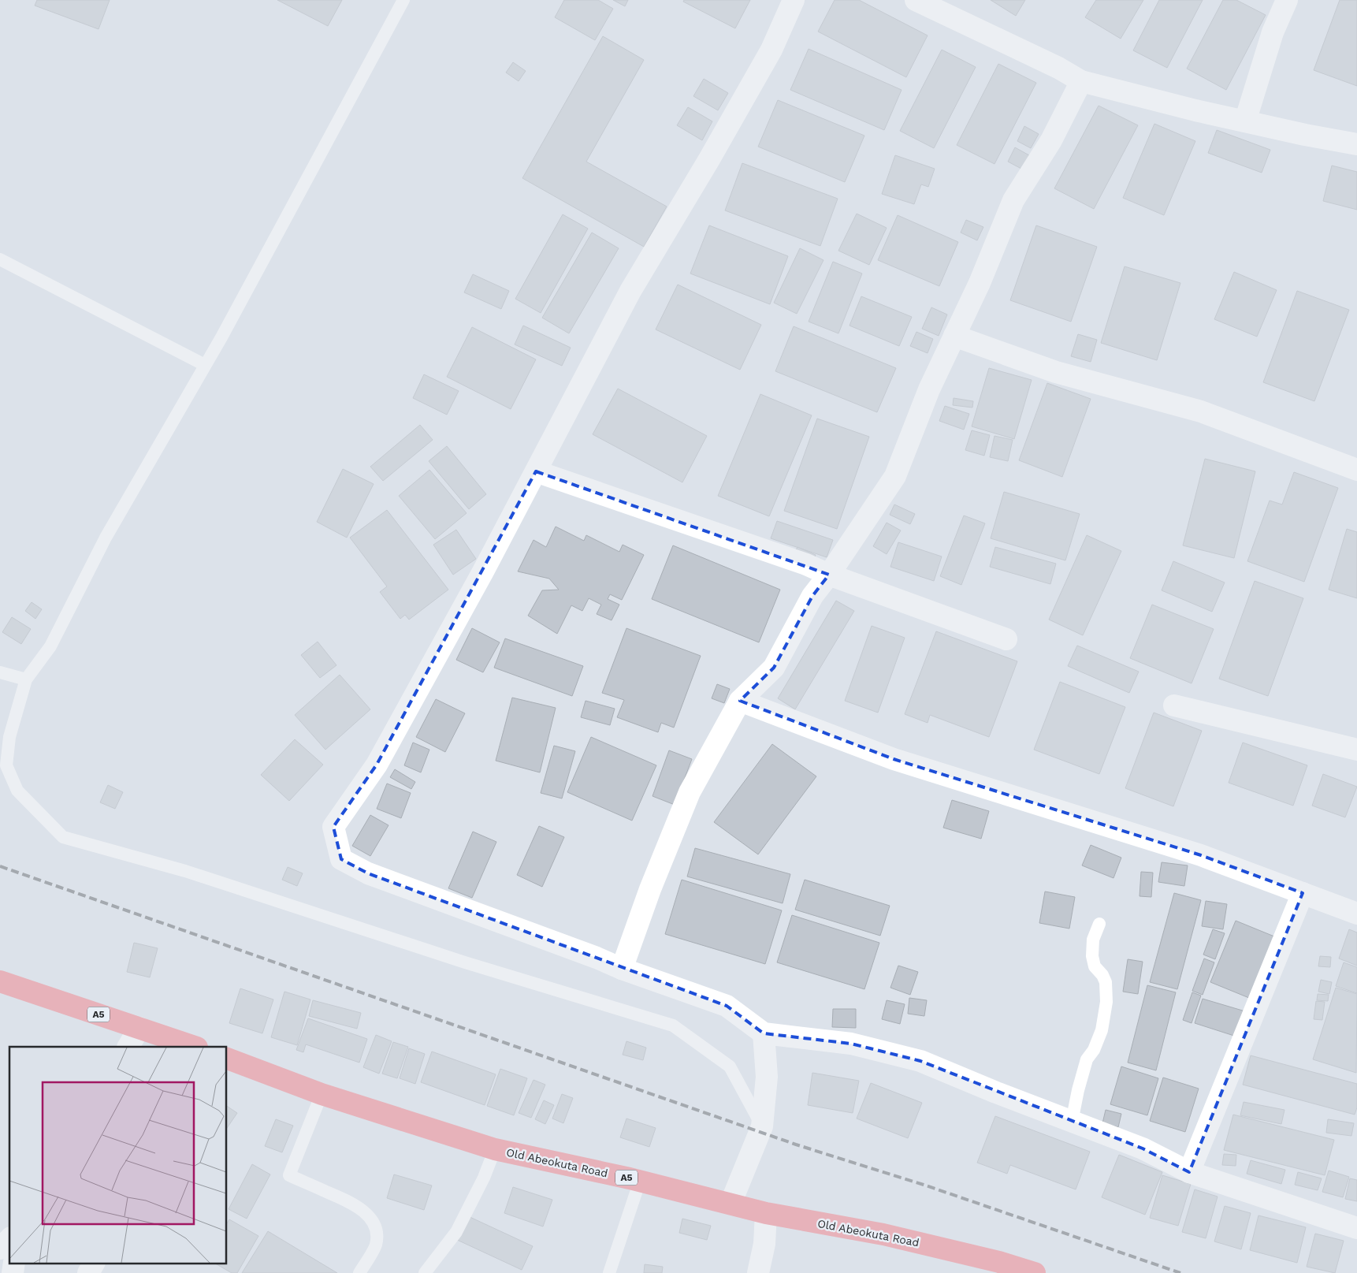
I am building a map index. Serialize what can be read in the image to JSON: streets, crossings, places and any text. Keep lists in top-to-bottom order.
{
  "streets": {
    "highway": ["A5", "Old Abeokuta Road"]
  }
}
